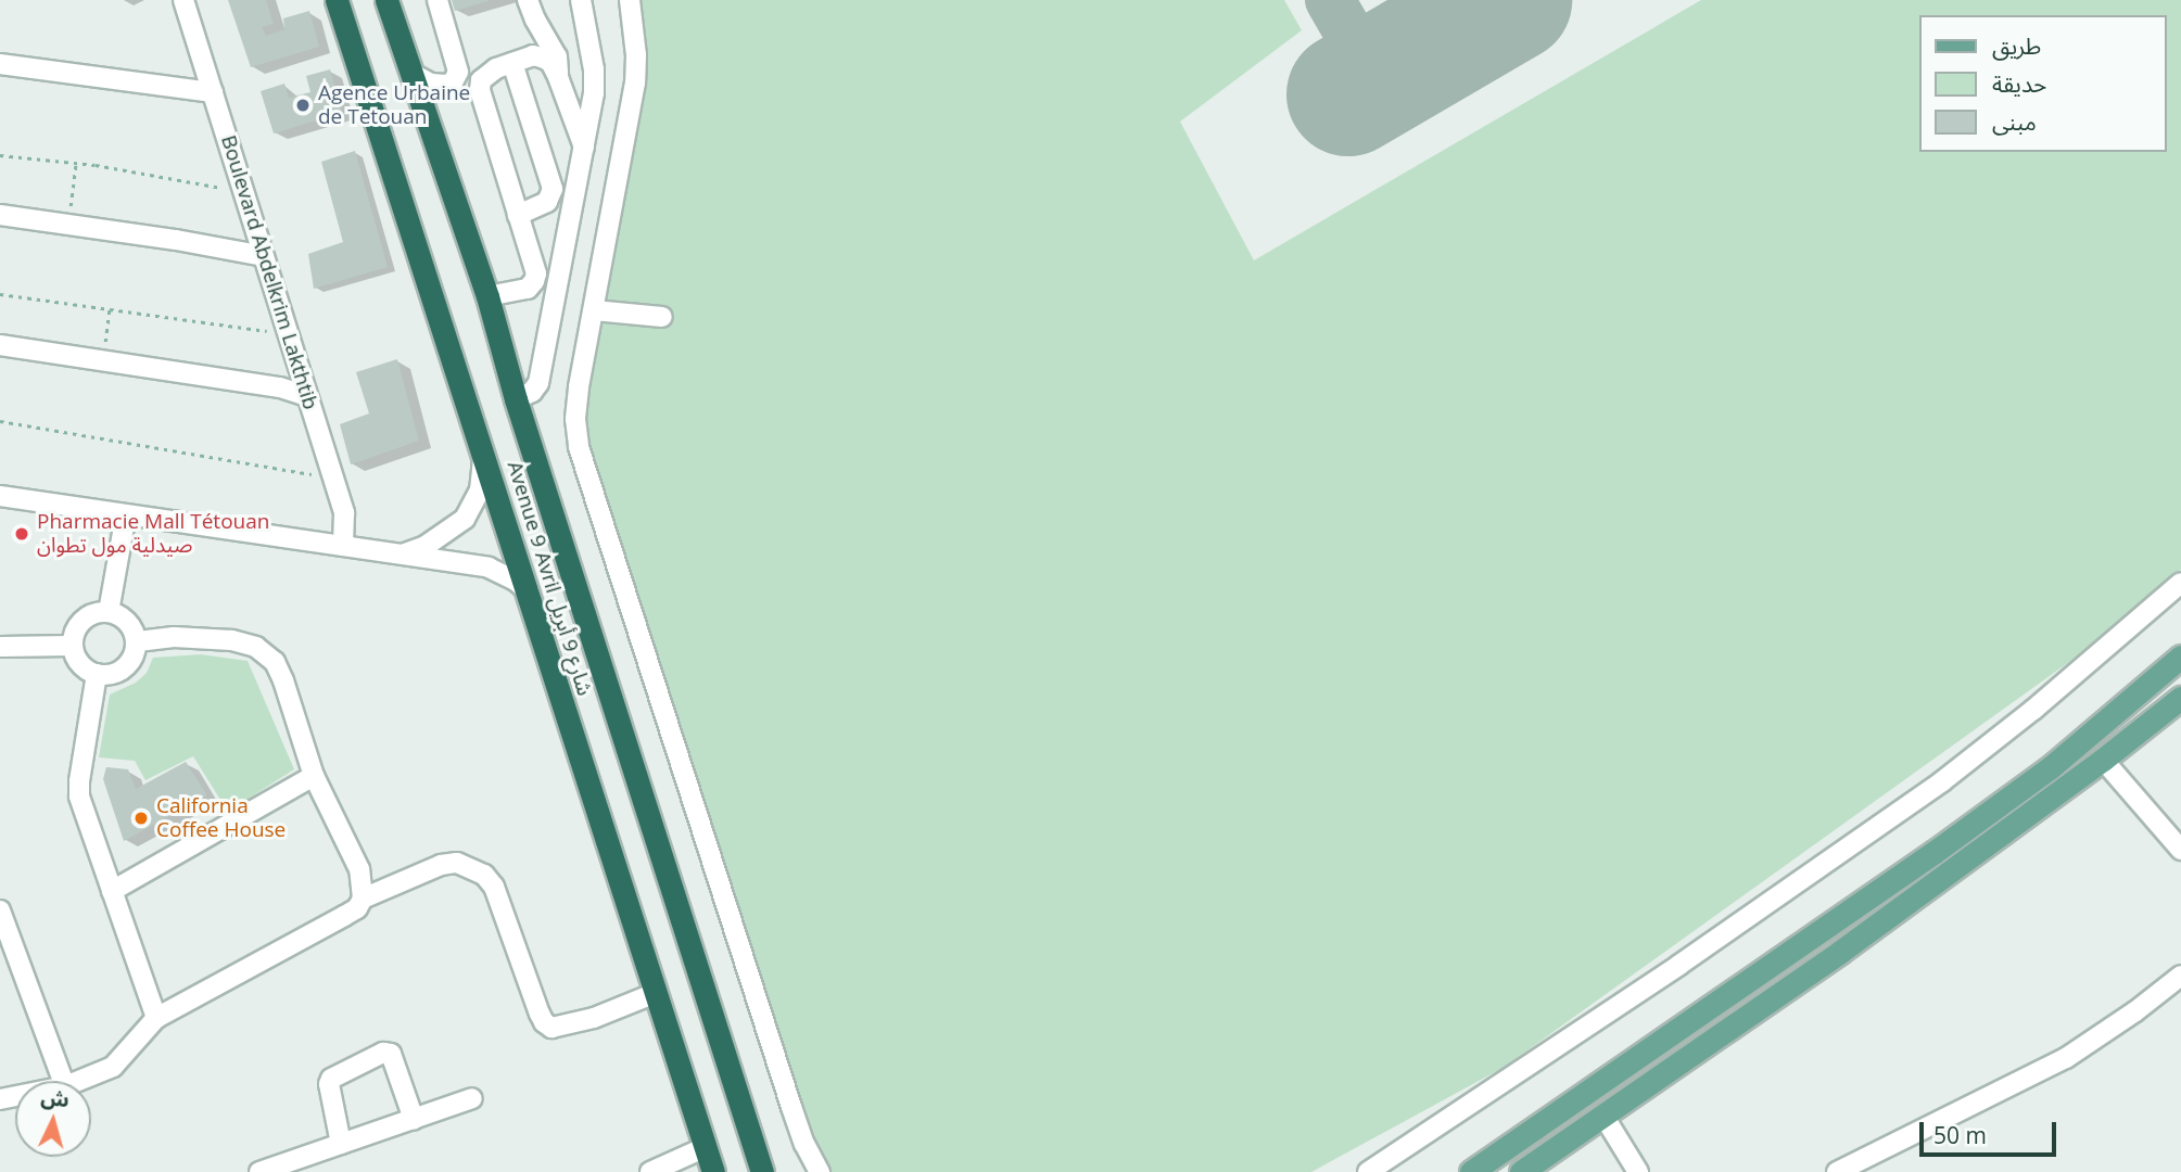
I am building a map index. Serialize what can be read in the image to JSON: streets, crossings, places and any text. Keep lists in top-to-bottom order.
{
  "streets": {
    "highway": ["Avenue 9 Avril شارع 9 أبريل"],
    "street": ["Boulevard Abdelkrim Lakthtib"]
  },
  "places": ["Agence Urbaine de Tetouan", "Pharmacie Mall Tétouan صيدلية مول تطوان", "California Coffee House"],
  "legend": ["طريق", "حديقة", "مبنى"],
  "scale_bar": "50 m",
  "north": "top"
}
